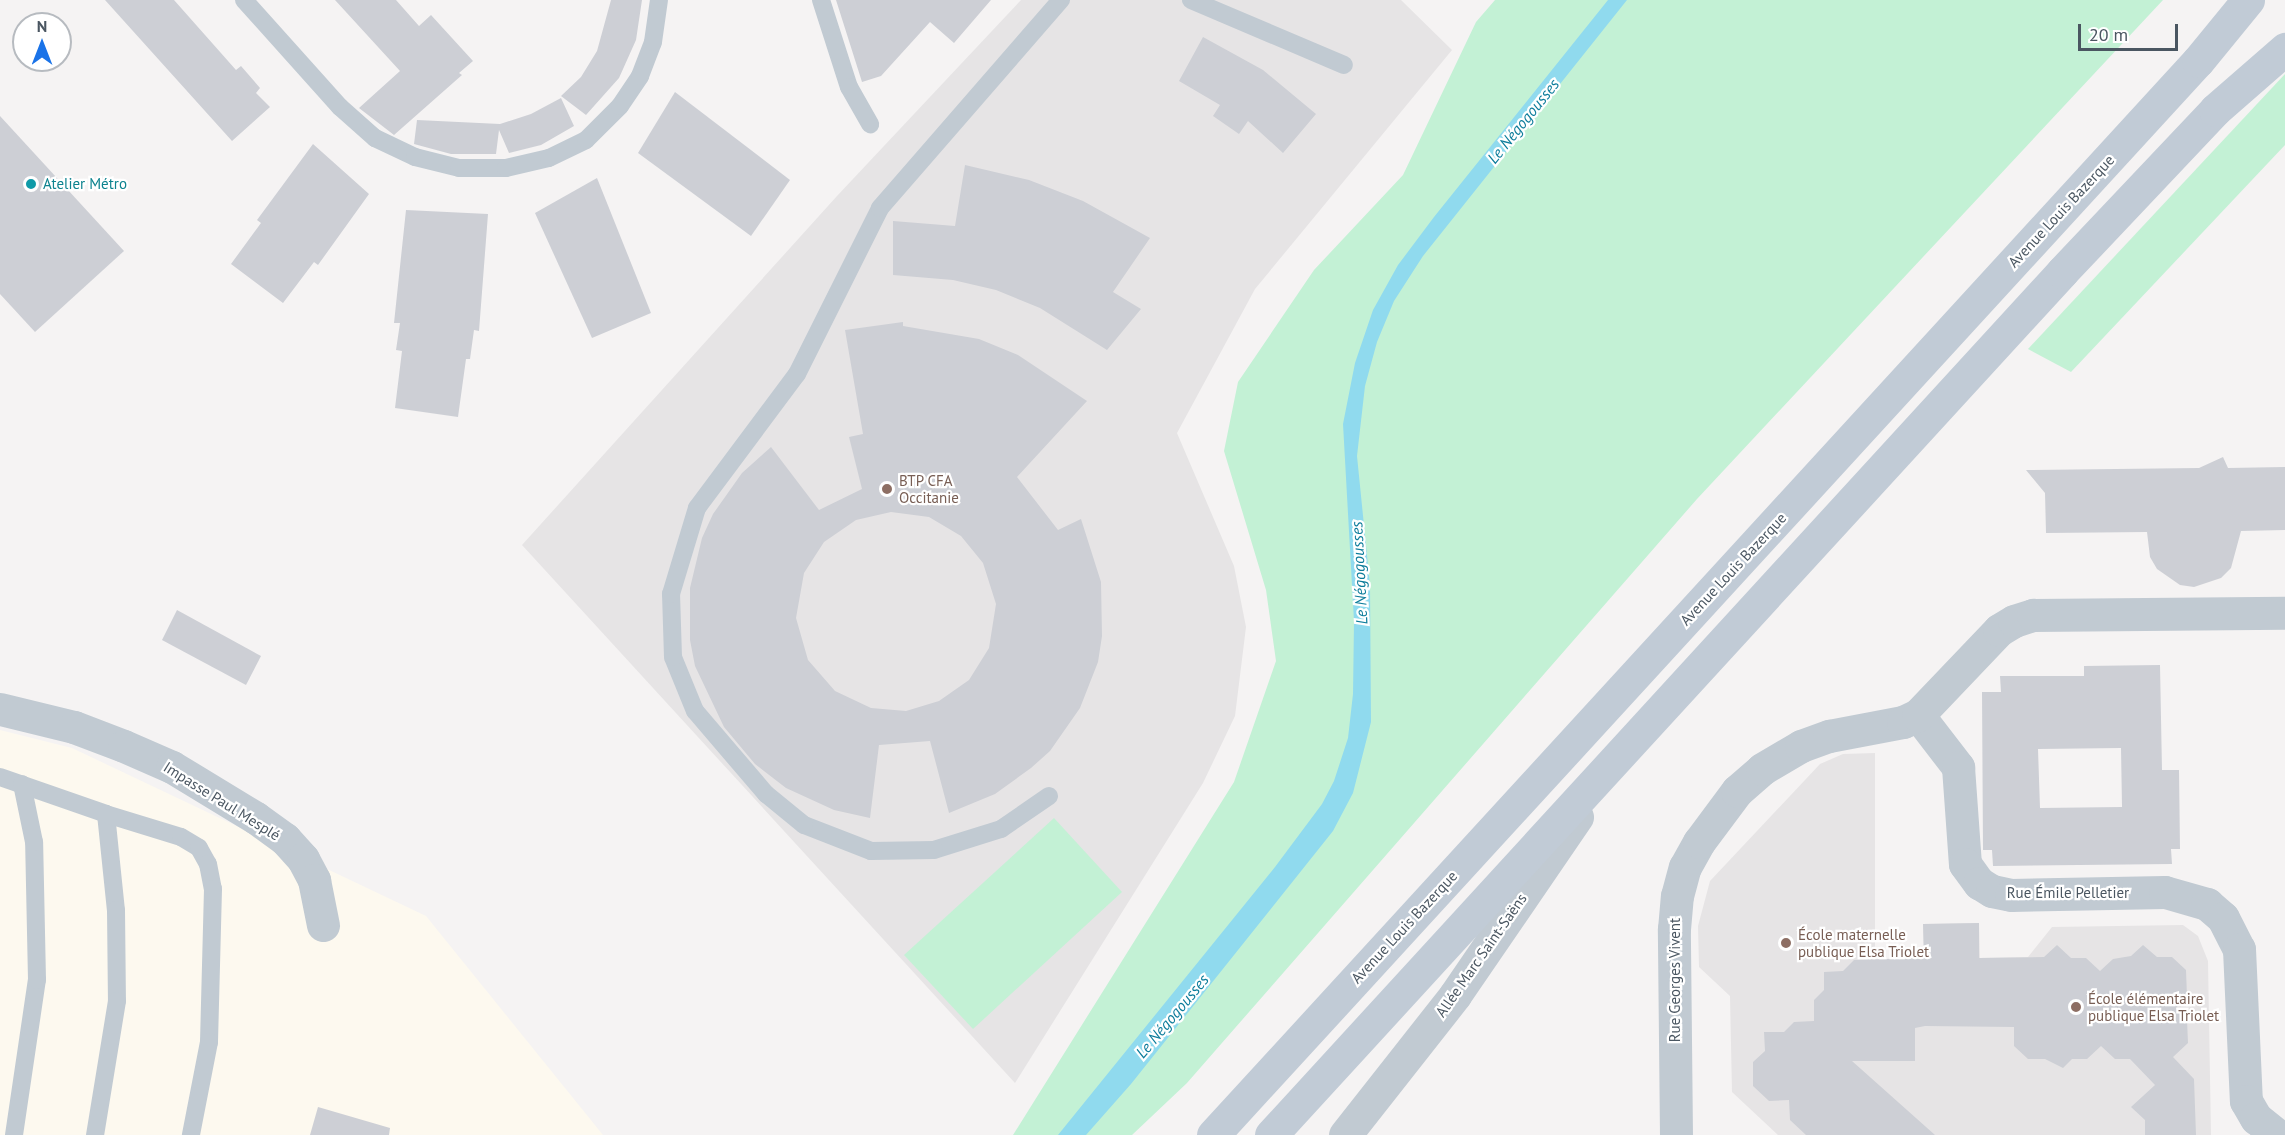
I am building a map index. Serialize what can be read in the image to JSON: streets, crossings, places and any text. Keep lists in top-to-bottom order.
{
  "streets": {
    "main road": ["Avenue Louis Bazerque"],
    "street": [
      "Impasse Paul Mesplé",
      "Rue Émile Pelletier",
      "Allée Marc Saint-Saëns",
      "Rue Georges Vivent"
    ]
  },
  "crossings": [
    ["Rue Émile Pelletier", "Rue Georges Vivent"]
  ],
  "water": ["Le Négogousses"],
  "places": [
    "Atelier Métro",
    "BTP CFA Occitanie",
    "École maternelle publique Elsa Triolet",
    "École élémentaire publique Elsa Triolet"
  ],
  "scale_bar": "20 m",
  "north": "top"
}
